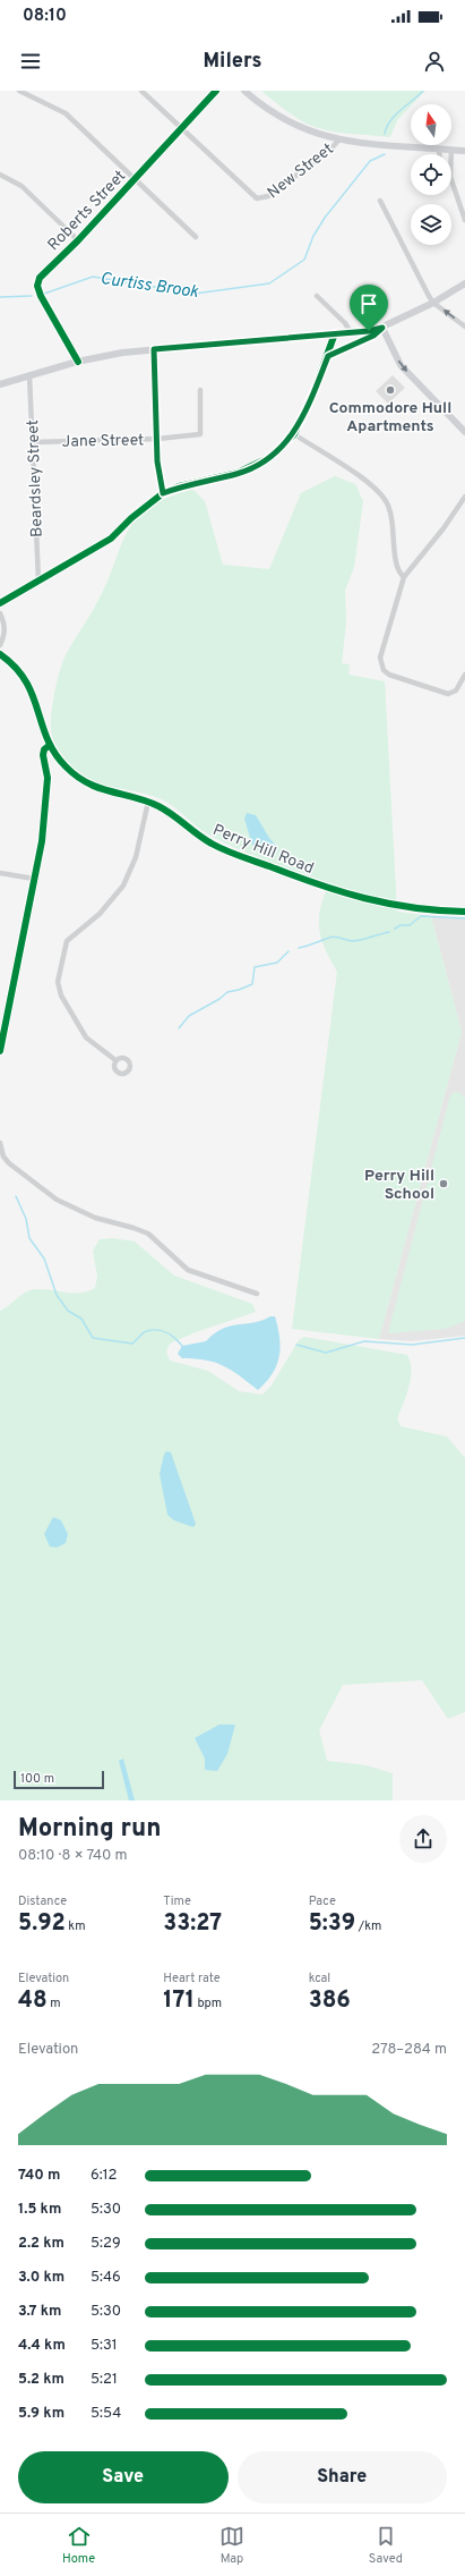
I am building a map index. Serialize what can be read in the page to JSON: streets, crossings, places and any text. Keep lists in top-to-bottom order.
{
  "streets": {
    "main road": ["Perry Hill Road"],
    "street": [
      "New Street",
      "Roberts Street",
      "Jane Street",
      "Beardsley Street"
    ]
  },
  "crossings": [
    ["New Street", "Roberts Street"],
    ["Jane Street", "Beardsley Street"]
  ],
  "water": ["Curtiss Brook"],
  "places": ["Commodore Hull Apartments", "Perry Hill School"],
  "scale_bar": "100 m",
  "north": "top",
  "page": {
    "status": "08:10",
    "header": "Milers",
    "scale": "100 m",
    "heading": ["Morning run", "08:10 · 8 × 740 m"],
    "stats": [
      ["Distance", "5.92 km"],
      ["Time", "33:27"],
      ["Pace", "5:39 /km"],
      ["Elevation", "48 m"],
      ["Heart rate", "171 bpm"],
      ["kcal", "386"]
    ],
    "chart": ["Elevation", "278–284 m"],
    "list": [
      {
        "name": "740 m",
        "note": "6:12"
      },
      {
        "name": "1.5 km",
        "note": "5:30"
      },
      {
        "name": "2.2 km",
        "note": "5:29"
      },
      {
        "name": "3.0 km",
        "note": "5:46"
      },
      {
        "name": "3.7 km",
        "note": "5:30"
      },
      {
        "name": "4.4 km",
        "note": "5:31"
      },
      {
        "name": "5.2 km",
        "note": "5:21"
      },
      {
        "name": "5.9 km",
        "note": "5:54"
      }
    ],
    "buttons": ["Save", "Share"],
    "tabs": ["Home", "Map", "Saved"]
  }
}
